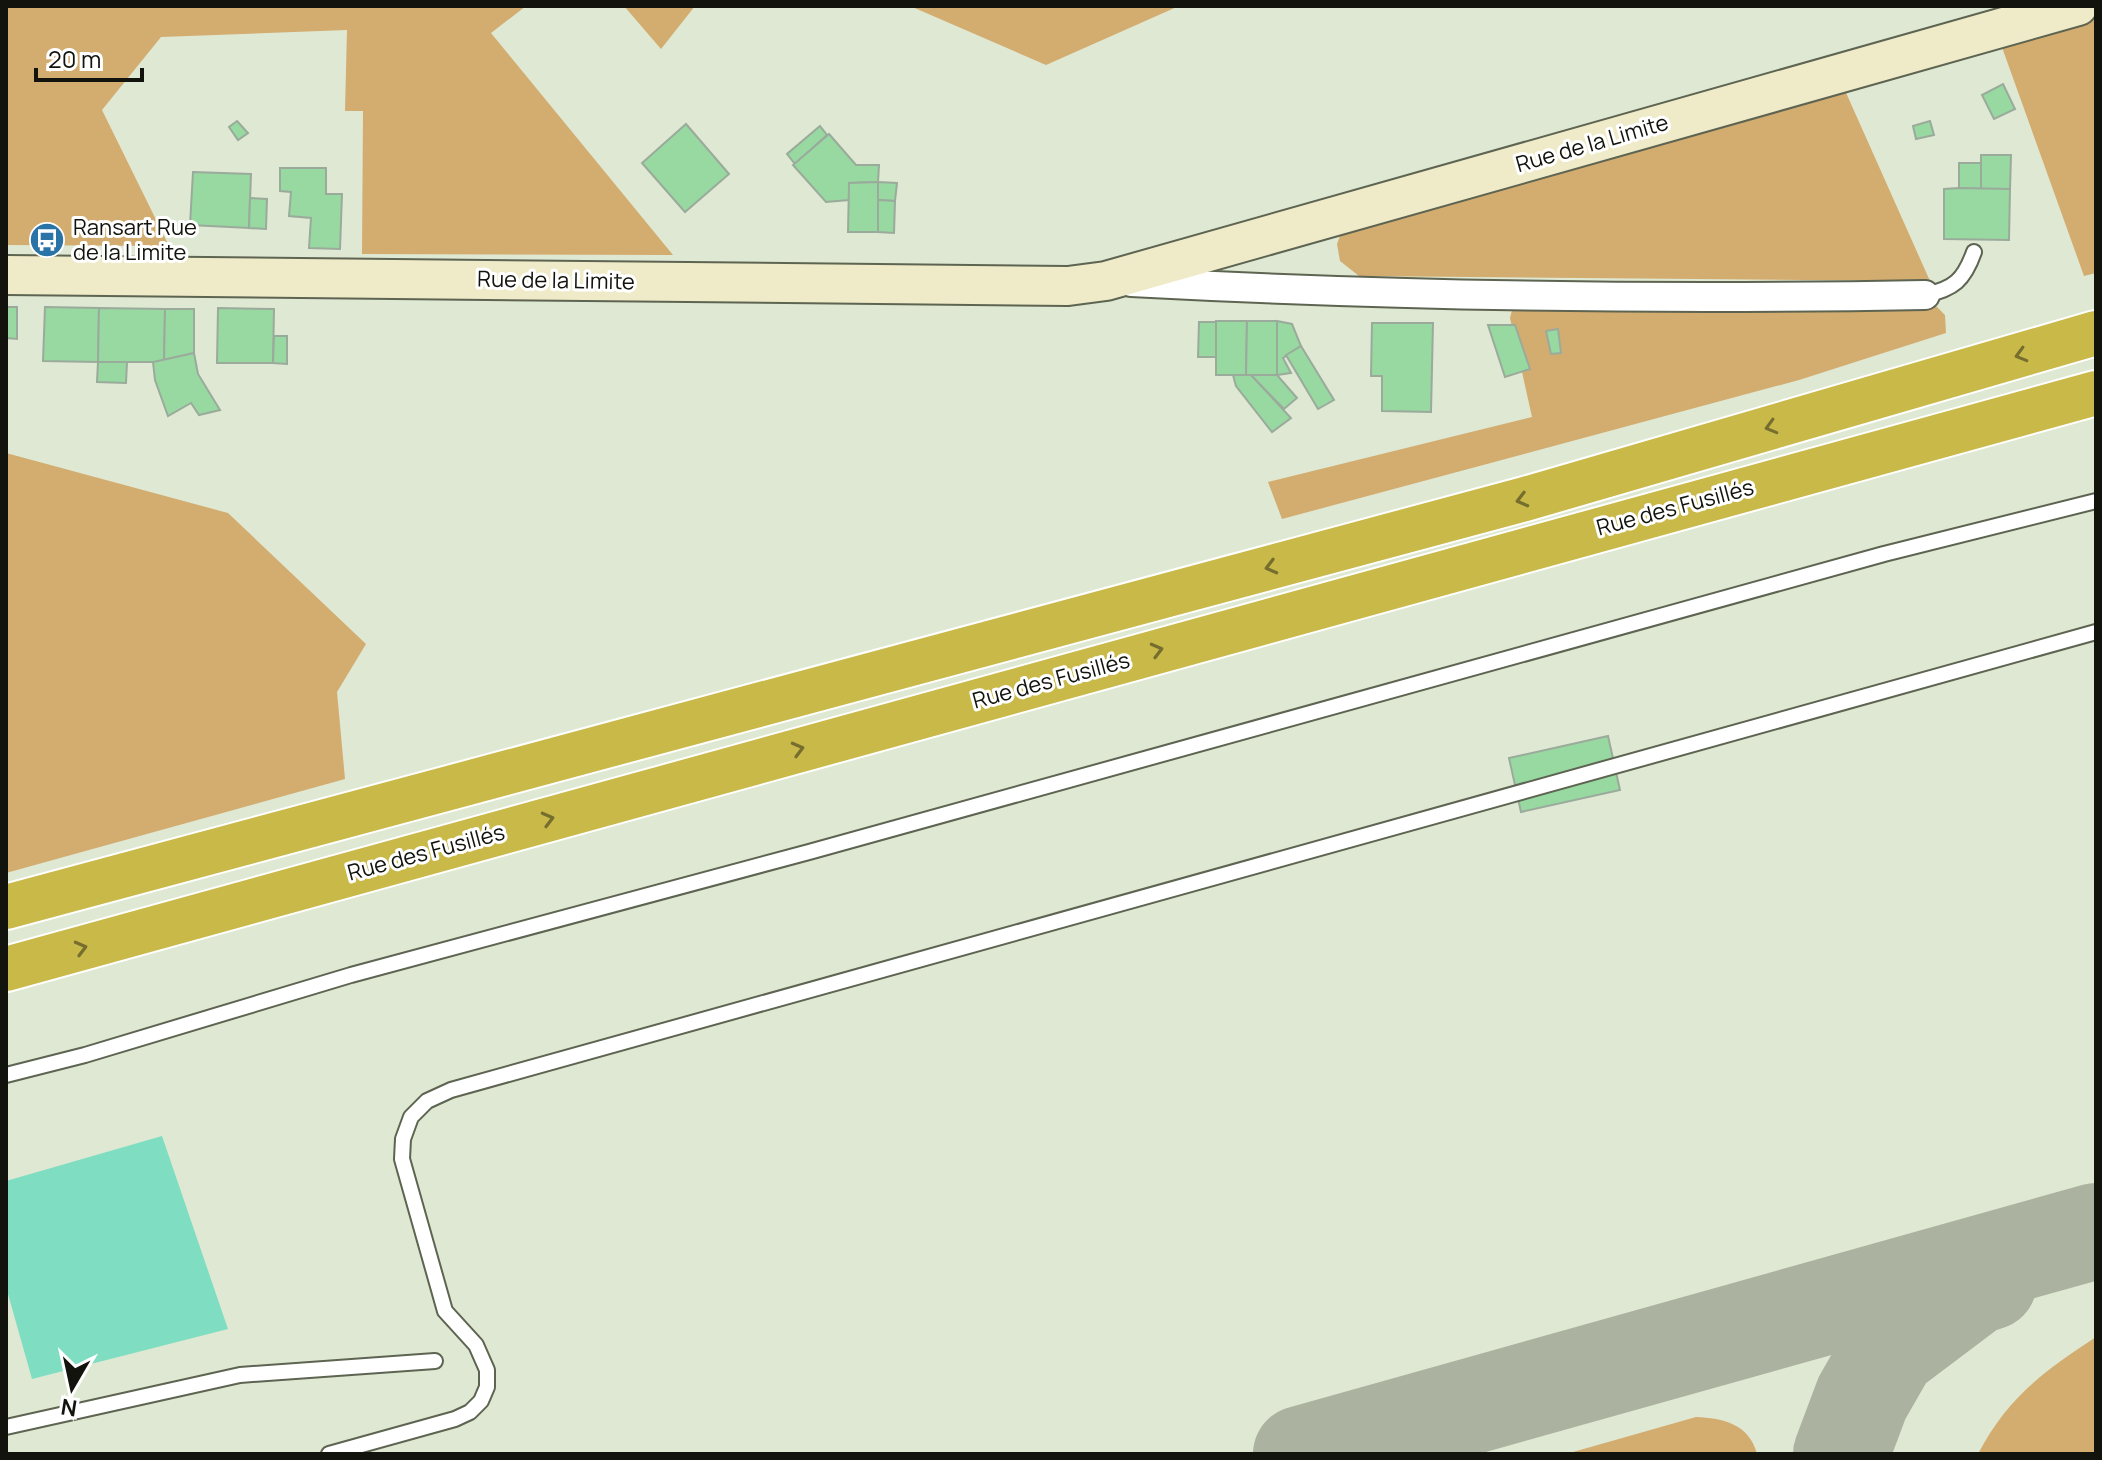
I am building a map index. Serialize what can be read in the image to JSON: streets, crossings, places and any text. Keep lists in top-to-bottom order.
{
  "streets": {
    "highway": ["Rue des Fusillés"],
    "street": ["Rue de la Limite"]
  },
  "places": {
    "bus stop": ["Ransart Rue de la Limite"]
  },
  "scale_bar": "20 m",
  "north": "bottom"
}
